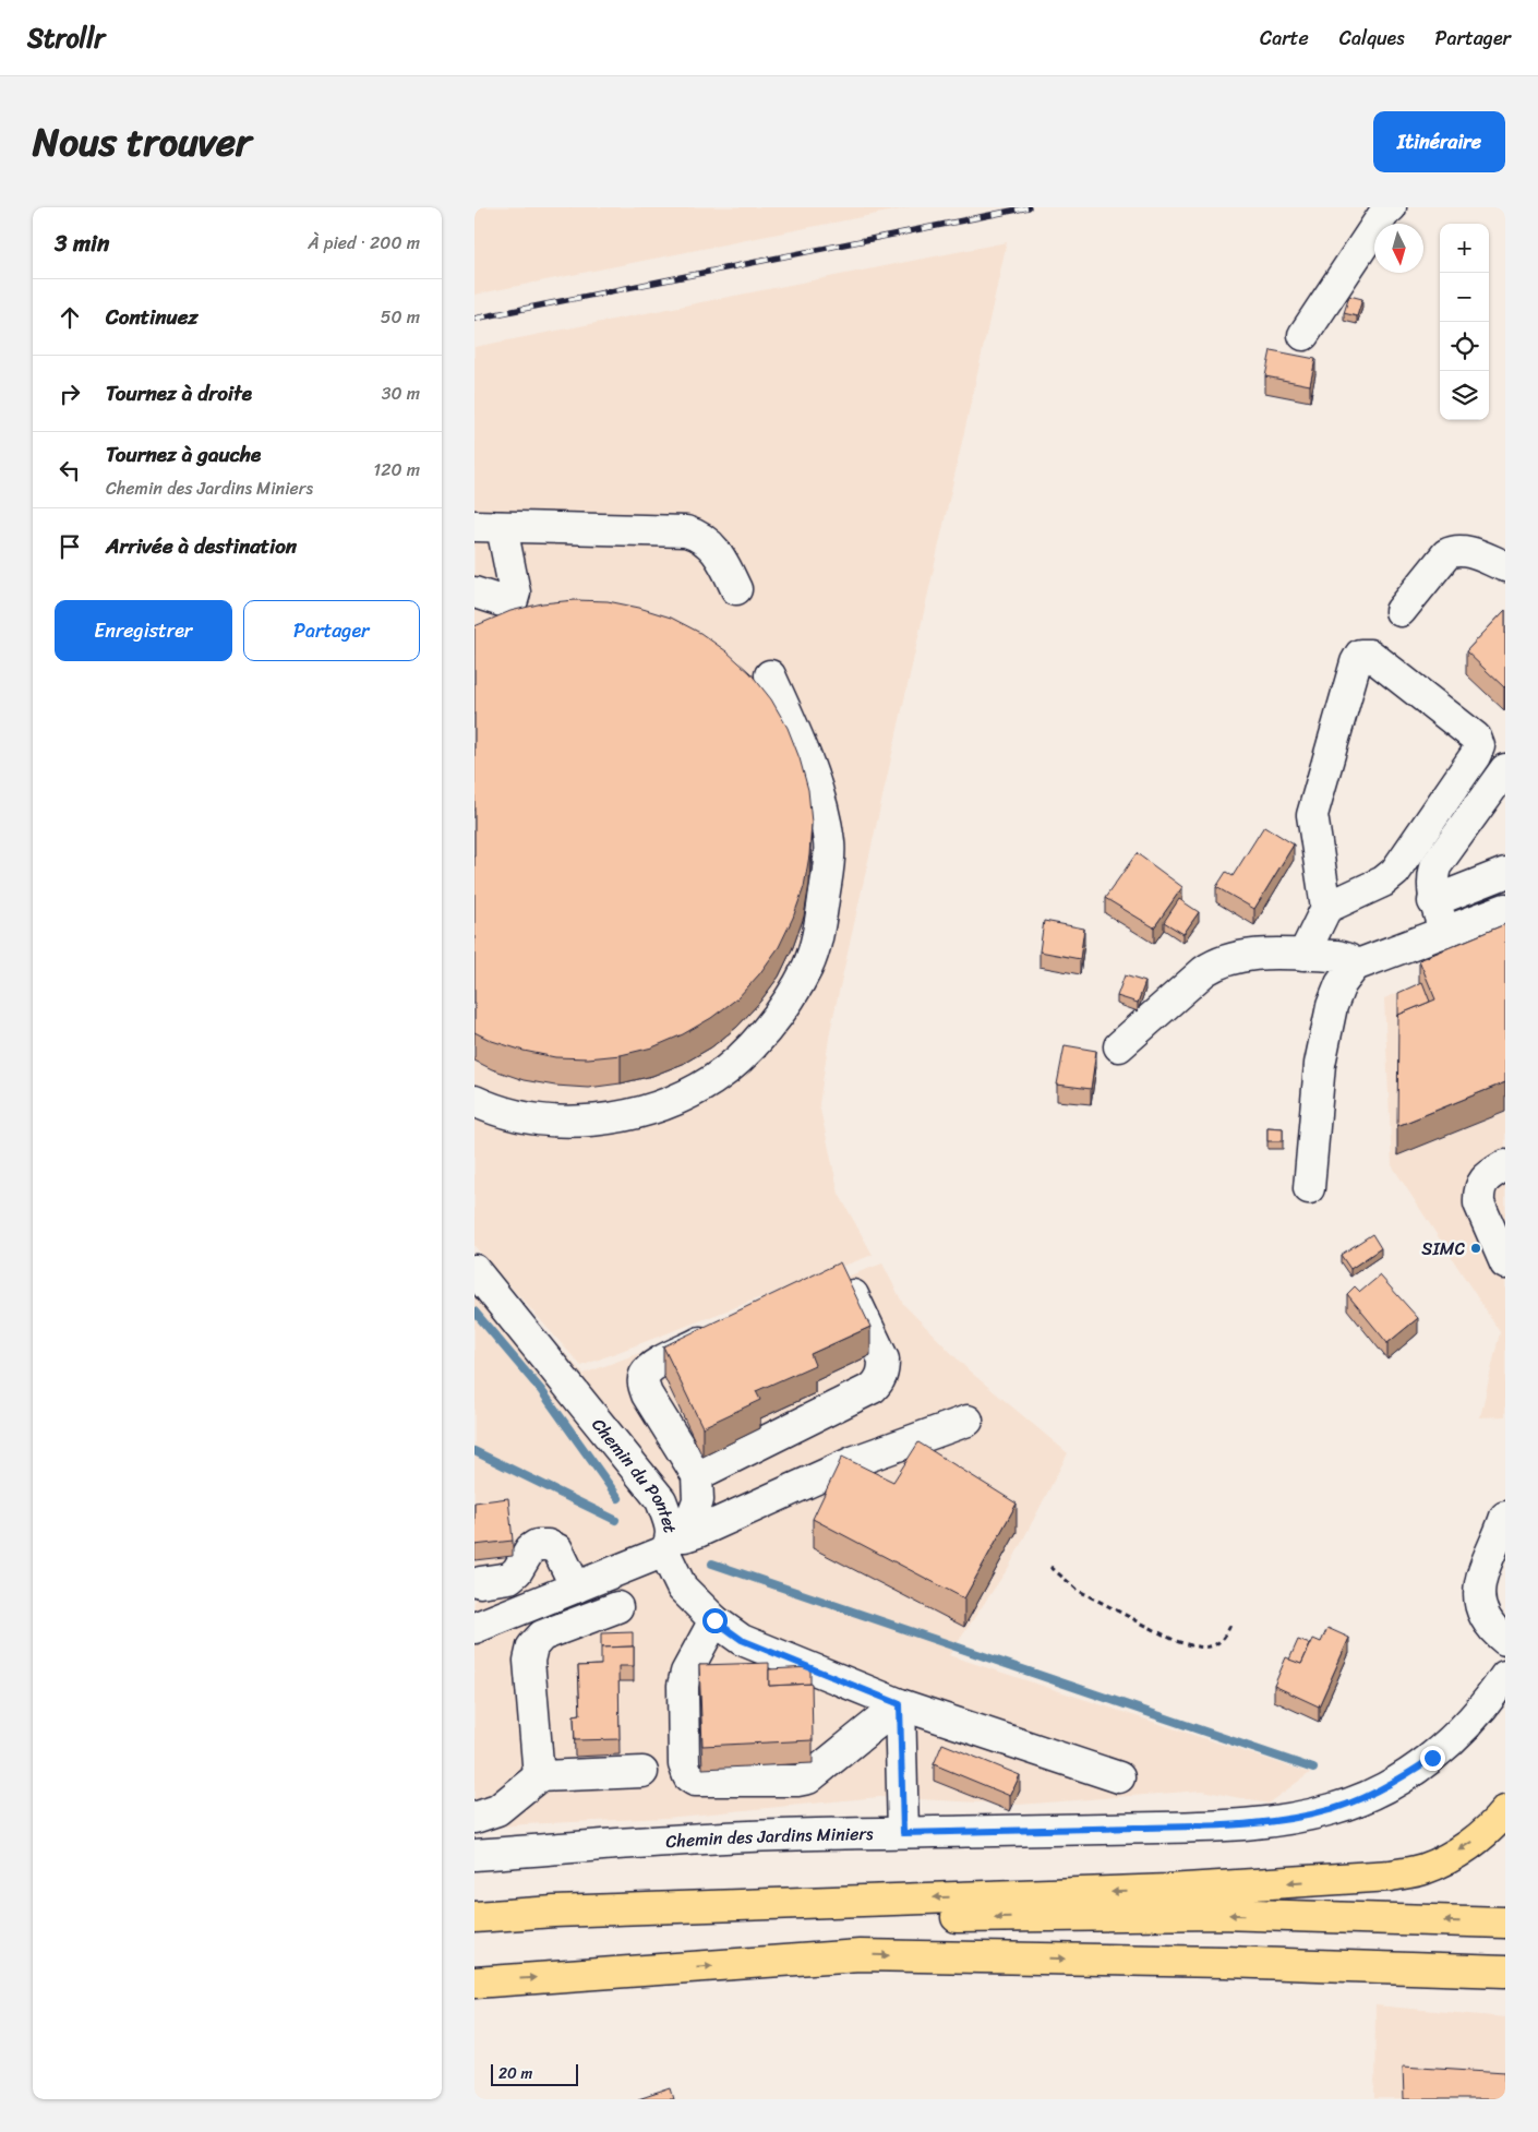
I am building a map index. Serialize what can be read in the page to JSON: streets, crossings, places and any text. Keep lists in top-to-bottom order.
{
  "streets": {
    "street": ["Chemin du Pontet", "Chemin des Jardins Miniers"]
  },
  "places": ["SIMC"],
  "scale_bar": "20 m",
  "north": "bottom",
  "page": {
    "header": "Strollr",
    "nav": ["Carte", "Calques", "Partager"],
    "title": "Nous trouver",
    "buttons": [
      "Itinéraire",
      ["Enregistrer", "Partager"]
    ],
    "heading": ["3 min", "À pied · 200 m"],
    "map_buttons": ["+", "−"],
    "list": [
      ["Continuez", "50 m"],
      ["Tournez à droite", "30 m"],
      ["Tournez à gauche", "Chemin des Jardins Miniers", "120 m"],
      "Arrivée à destination"
    ],
    "scale": "20 m"
  }
}
